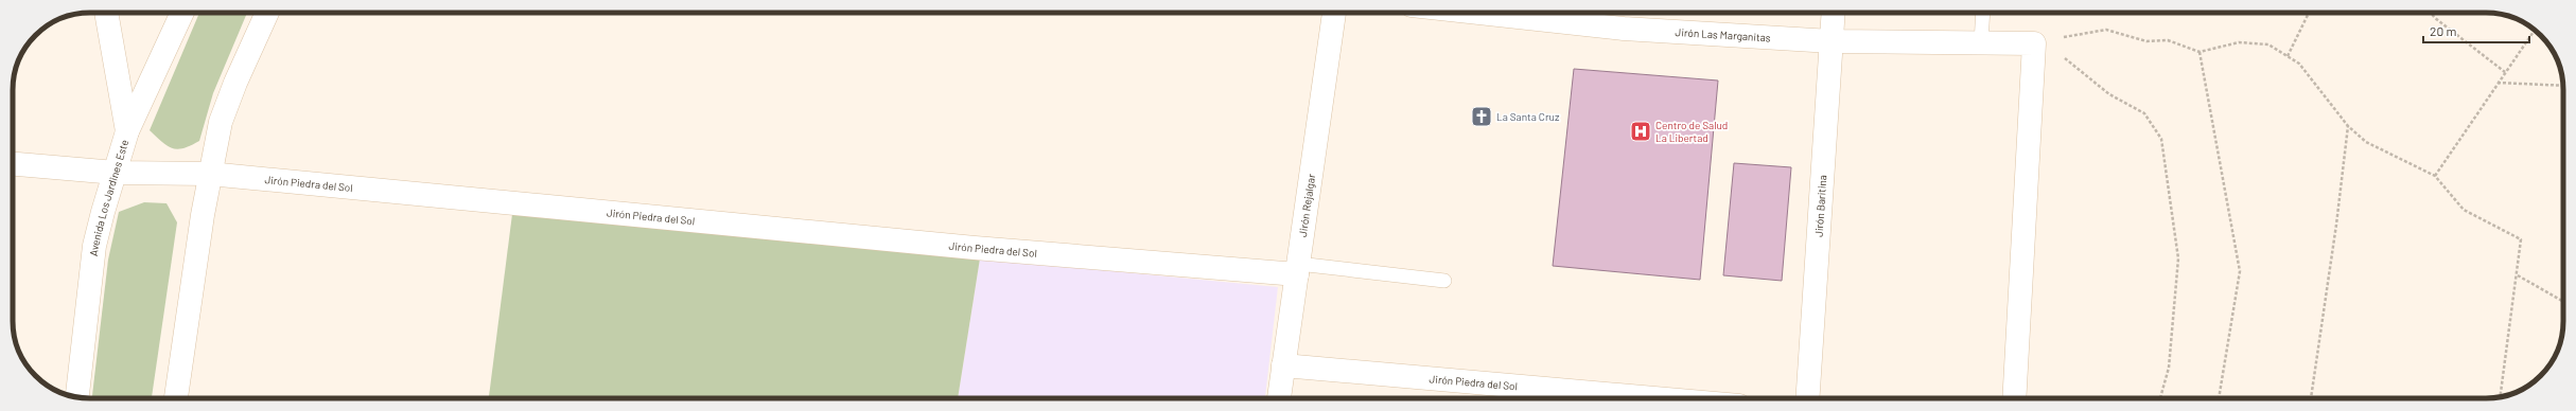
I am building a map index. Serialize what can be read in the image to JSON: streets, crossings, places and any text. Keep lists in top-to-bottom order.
{
  "streets": {
    "street": [
      "Jirón Las Marganitas",
      "Jirón Piedra del Sol",
      "Avenida Los Jardines Este",
      "Jirón Rejalgar",
      "Jirón Baritina"
    ]
  },
  "crossings": [
    ["Jirón Las Marganitas", "Jirón Baritina"],
    ["Jirón Piedra del Sol", "Avenida Los Jardines Este"],
    ["Jirón Piedra del Sol", "Jirón Rejalgar"]
  ],
  "places": {
    "church": ["La Santa Cruz"],
    "hospital": ["Centro de Salud La Libertad"]
  },
  "scale_bar": "20 m"
}
